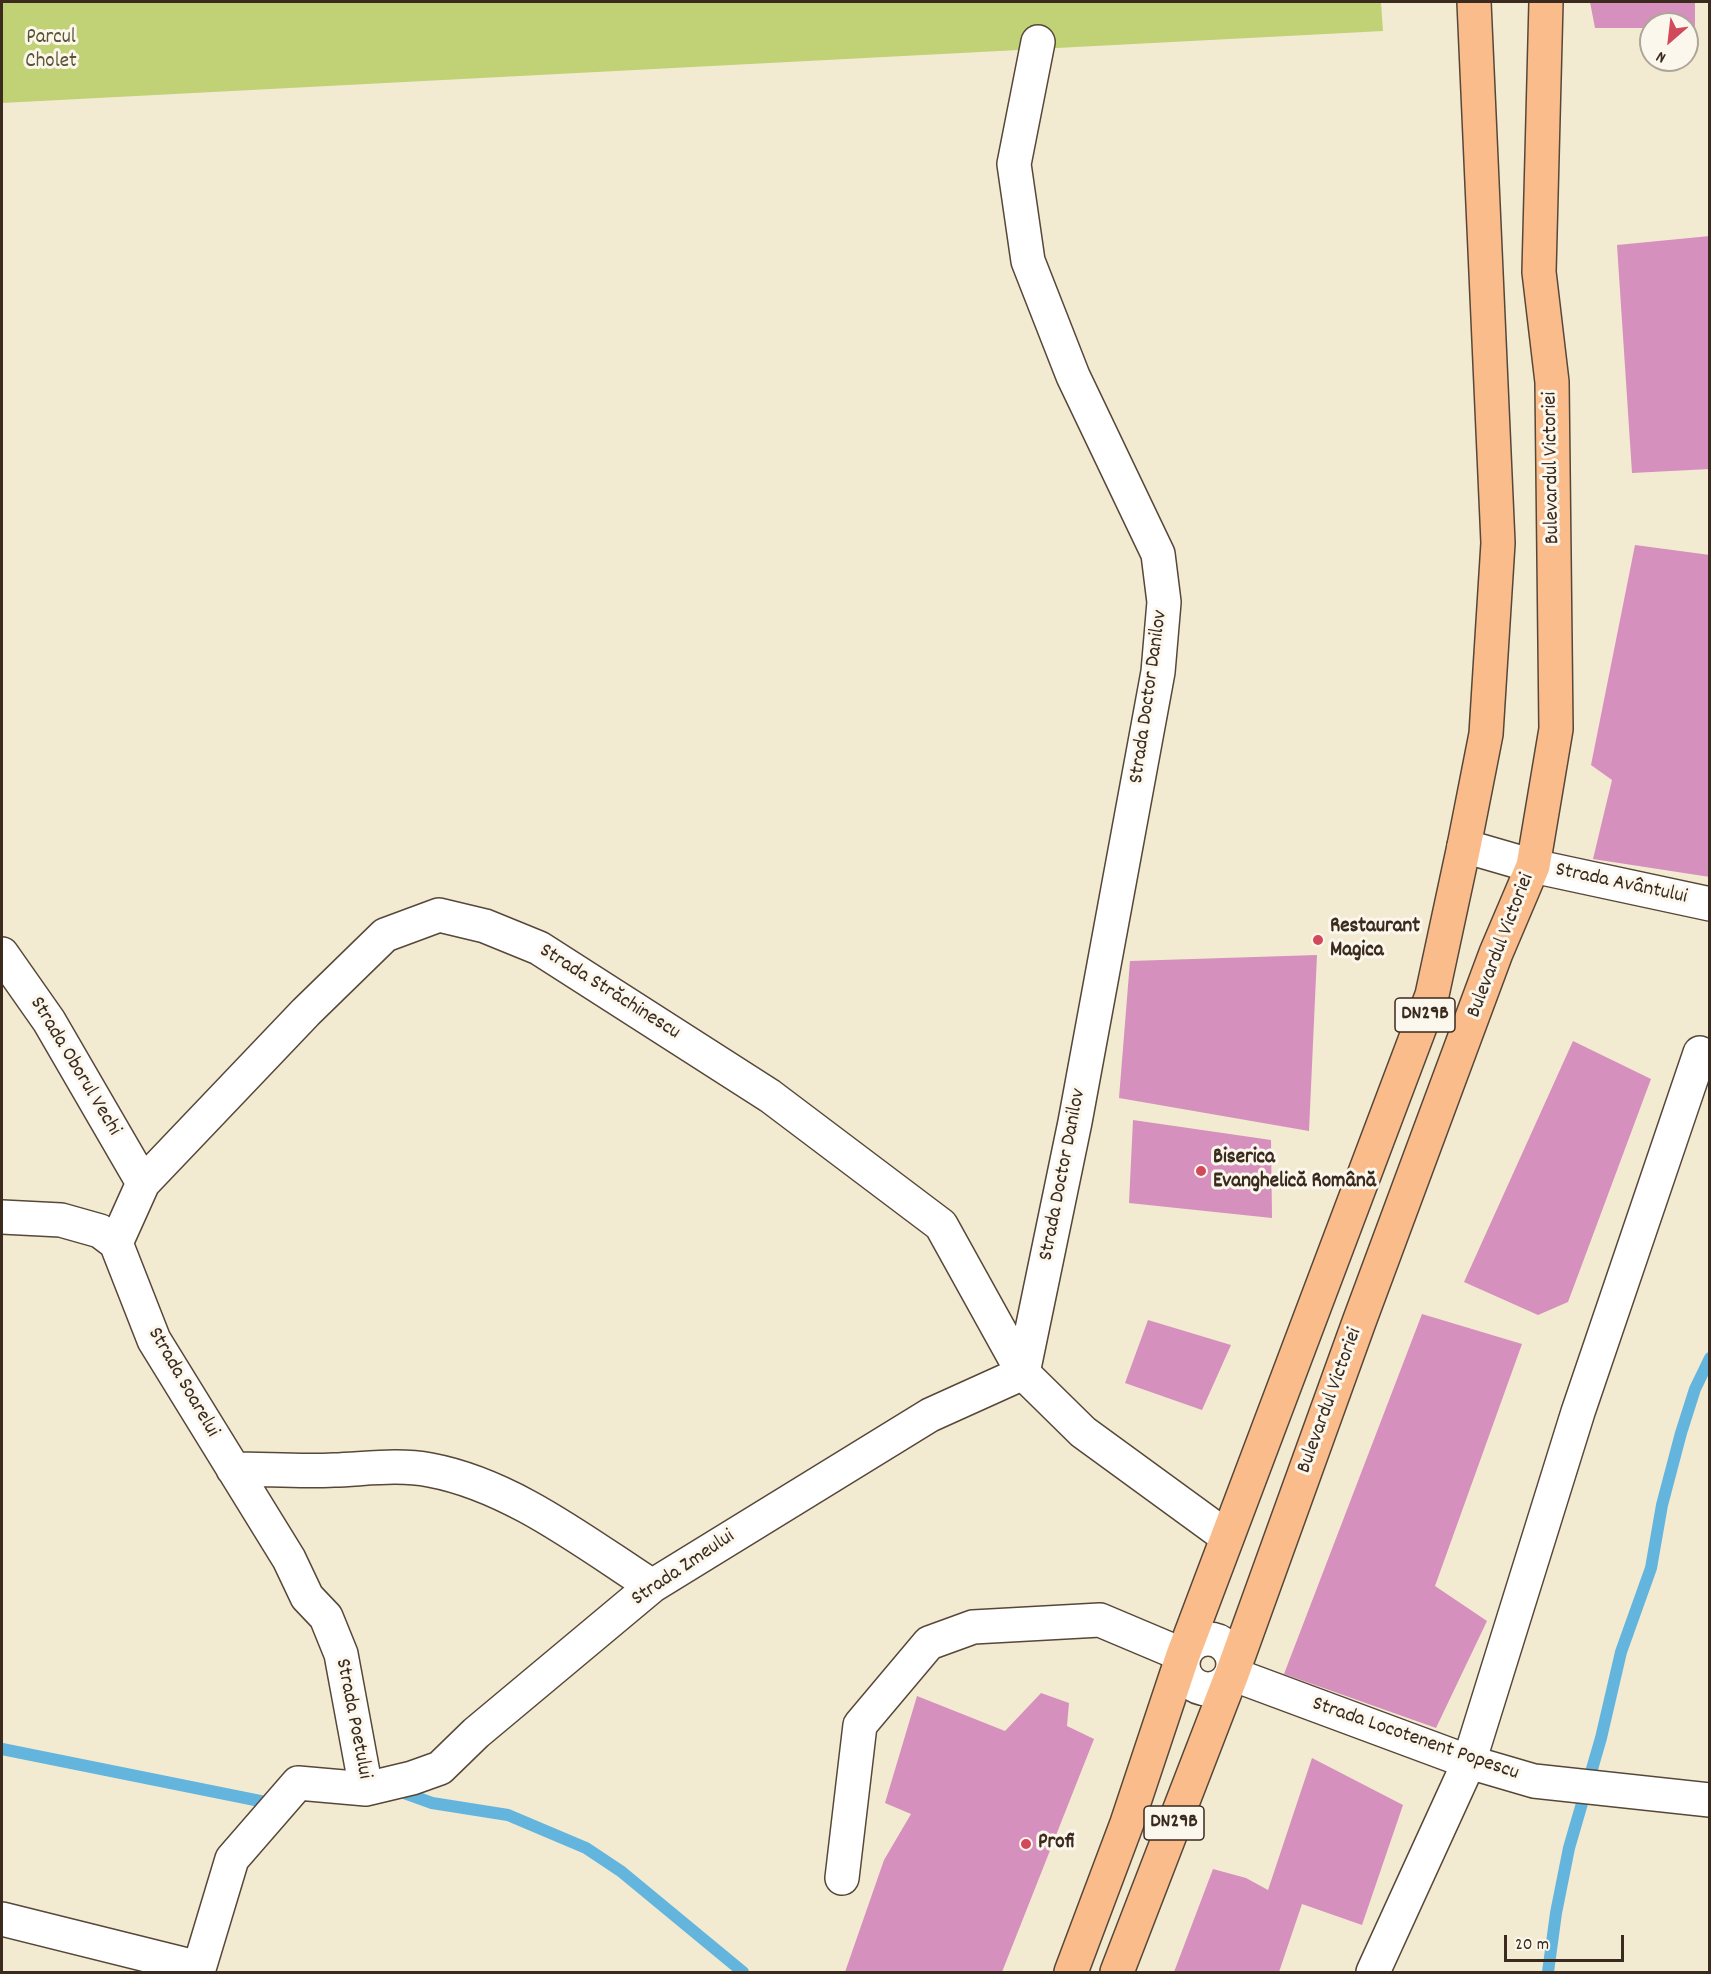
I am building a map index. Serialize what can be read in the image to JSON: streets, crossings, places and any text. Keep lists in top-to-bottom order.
{
  "streets": {
    "main road": ["Bulevardul Victoriei", "DN29B"],
    "street": [
      "Strada Doctor Danilov",
      "Strada Avântului",
      "Strada Străchinescu",
      "Strada Oborul Vechi",
      "Strada Soarelui",
      "Strada Zmeului",
      "Strada Poetului",
      "Strada Locotenent Popescu"
    ]
  },
  "crossings": [
    ["Bulevardul Victoriei", "Strada Avântului"],
    ["Bulevardul Victoriei", "Strada Locotenent Popescu"],
    ["Strada Doctor Danilov", "Strada Străchinescu"],
    ["Strada Doctor Danilov", "Strada Zmeului"],
    ["Strada Avântului", "DN29B"],
    ["Strada Străchinescu", "DN29B"],
    ["Strada Străchinescu", "Strada Oborul Vechi"],
    ["Strada Străchinescu", "Strada Soarelui"],
    ["Strada Străchinescu", "Strada Zmeului"],
    ["Strada Soarelui", "Strada Poetului"],
    ["Strada Zmeului", "Strada Poetului"]
  ],
  "parks": ["Parcul Cholet"],
  "places": ["Restaurant Magica", "Biserica Evanghelică Română", "Profi"],
  "scale_bar": "20 m",
  "north": "bottom left"
}
